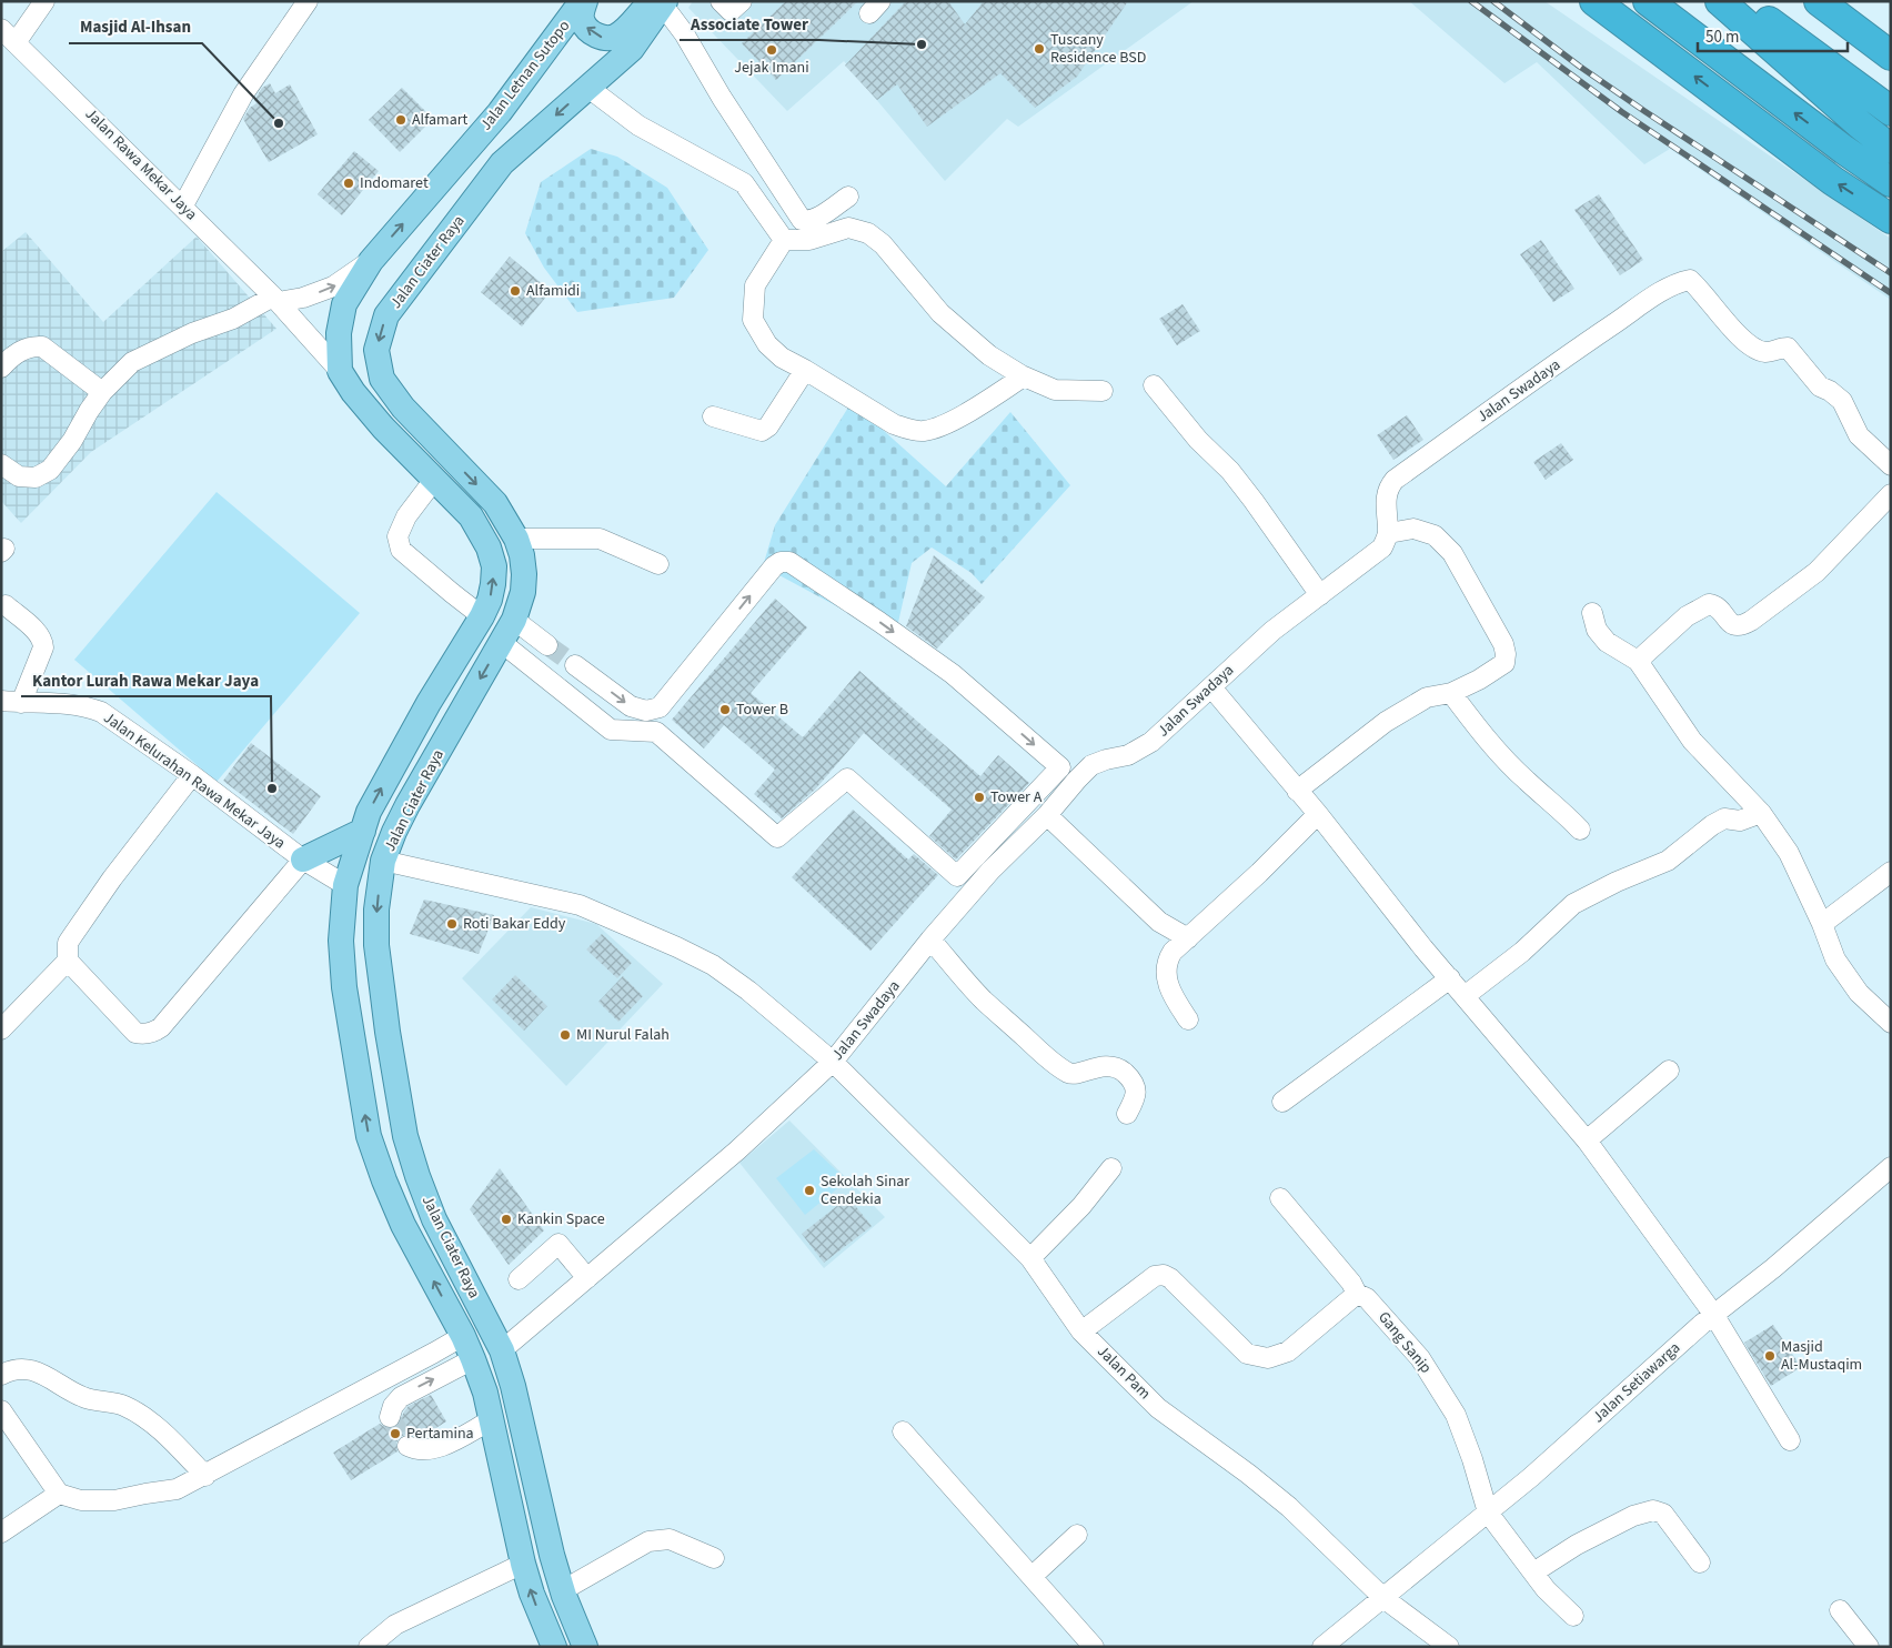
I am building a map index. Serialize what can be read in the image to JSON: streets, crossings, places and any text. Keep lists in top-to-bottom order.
{
  "streets": {
    "main road": ["Jalan Letnan Sutopo", "Jalan Ciater Raya"],
    "street": [
      "Jalan Rawa Mekar Jaya",
      "Jalan Swadaya",
      "Jalan Kelurahan Rawa Mekar Jaya",
      "Gang Sanip",
      "Jalan Pam",
      "Jalan Setiawarga"
    ]
  },
  "crossings": [
    ["Jalan Letnan Sutopo", "Jalan Rawa Mekar Jaya"],
    ["Jalan Letnan Sutopo", "Jalan Ciater Raya"],
    ["Jalan Rawa Mekar Jaya", "Jalan Ciater Raya"],
    ["Jalan Ciater Raya", "Jalan Swadaya"],
    ["Jalan Ciater Raya", "Jalan Kelurahan Rawa Mekar Jaya"],
    ["Jalan Ciater Raya", "Jalan Pam"],
    ["Jalan Swadaya", "Jalan Pam"],
    ["Gang Sanip", "Jalan Setiawarga"],
    ["Jalan Pam", "Jalan Setiawarga"]
  ],
  "one_way": ["Jalan Letnan Sutopo"],
  "places": [
    "Associate Tower",
    "Tuscany Residence BSD",
    "Jejak Imani",
    "Alfamart",
    "Masjid Al-Ihsan",
    "Indomaret",
    "Alfamidi",
    "Tower B",
    "Kantor Lurah Rawa Mekar Jaya",
    "Tower A",
    "Roti Bakar Eddy",
    "MI Nurul Falah",
    "Sekolah Sinar Cendekia",
    "Kankin Space",
    "Masjid Al-Mustaqim",
    "Pertamina"
  ],
  "scale_bar": "50 m"
}
